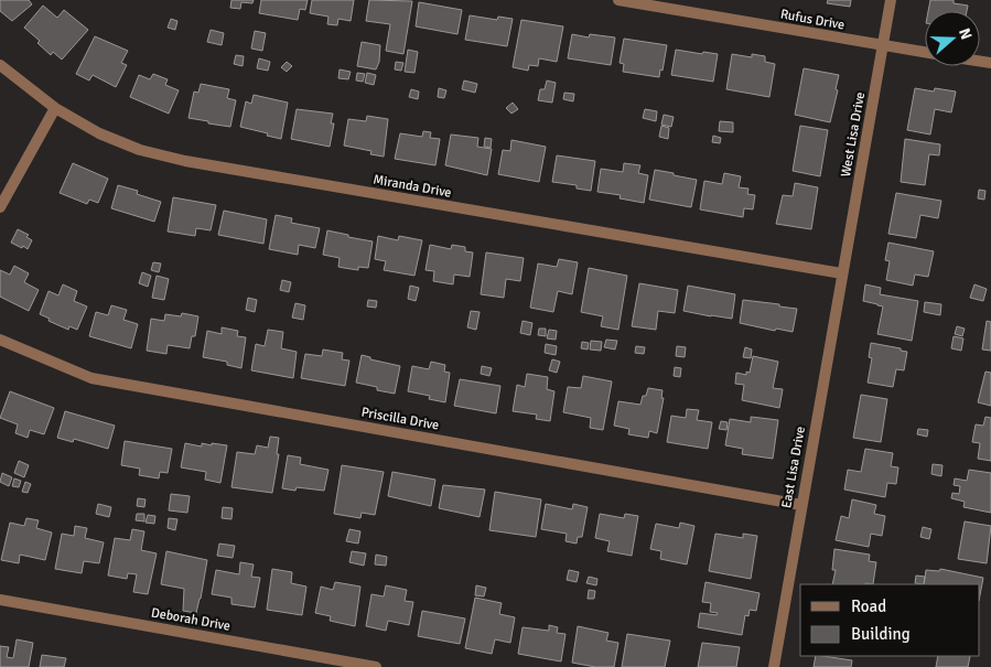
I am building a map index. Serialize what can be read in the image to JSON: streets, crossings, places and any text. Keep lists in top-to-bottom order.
{
  "streets": {
    "street": [
      "Rufus Drive",
      "West Lisa Drive",
      "Miranda Drive",
      "Priscilla Drive",
      "East Lisa Drive",
      "Deborah Drive"
    ]
  },
  "crossings": [
    ["Rufus Drive", "West Lisa Drive"],
    ["West Lisa Drive", "Miranda Drive"],
    ["West Lisa Drive", "East Lisa Drive"],
    ["Miranda Drive", "East Lisa Drive"],
    ["Priscilla Drive", "East Lisa Drive"]
  ],
  "legend": ["Road", "Building"],
  "north": "right"
}
